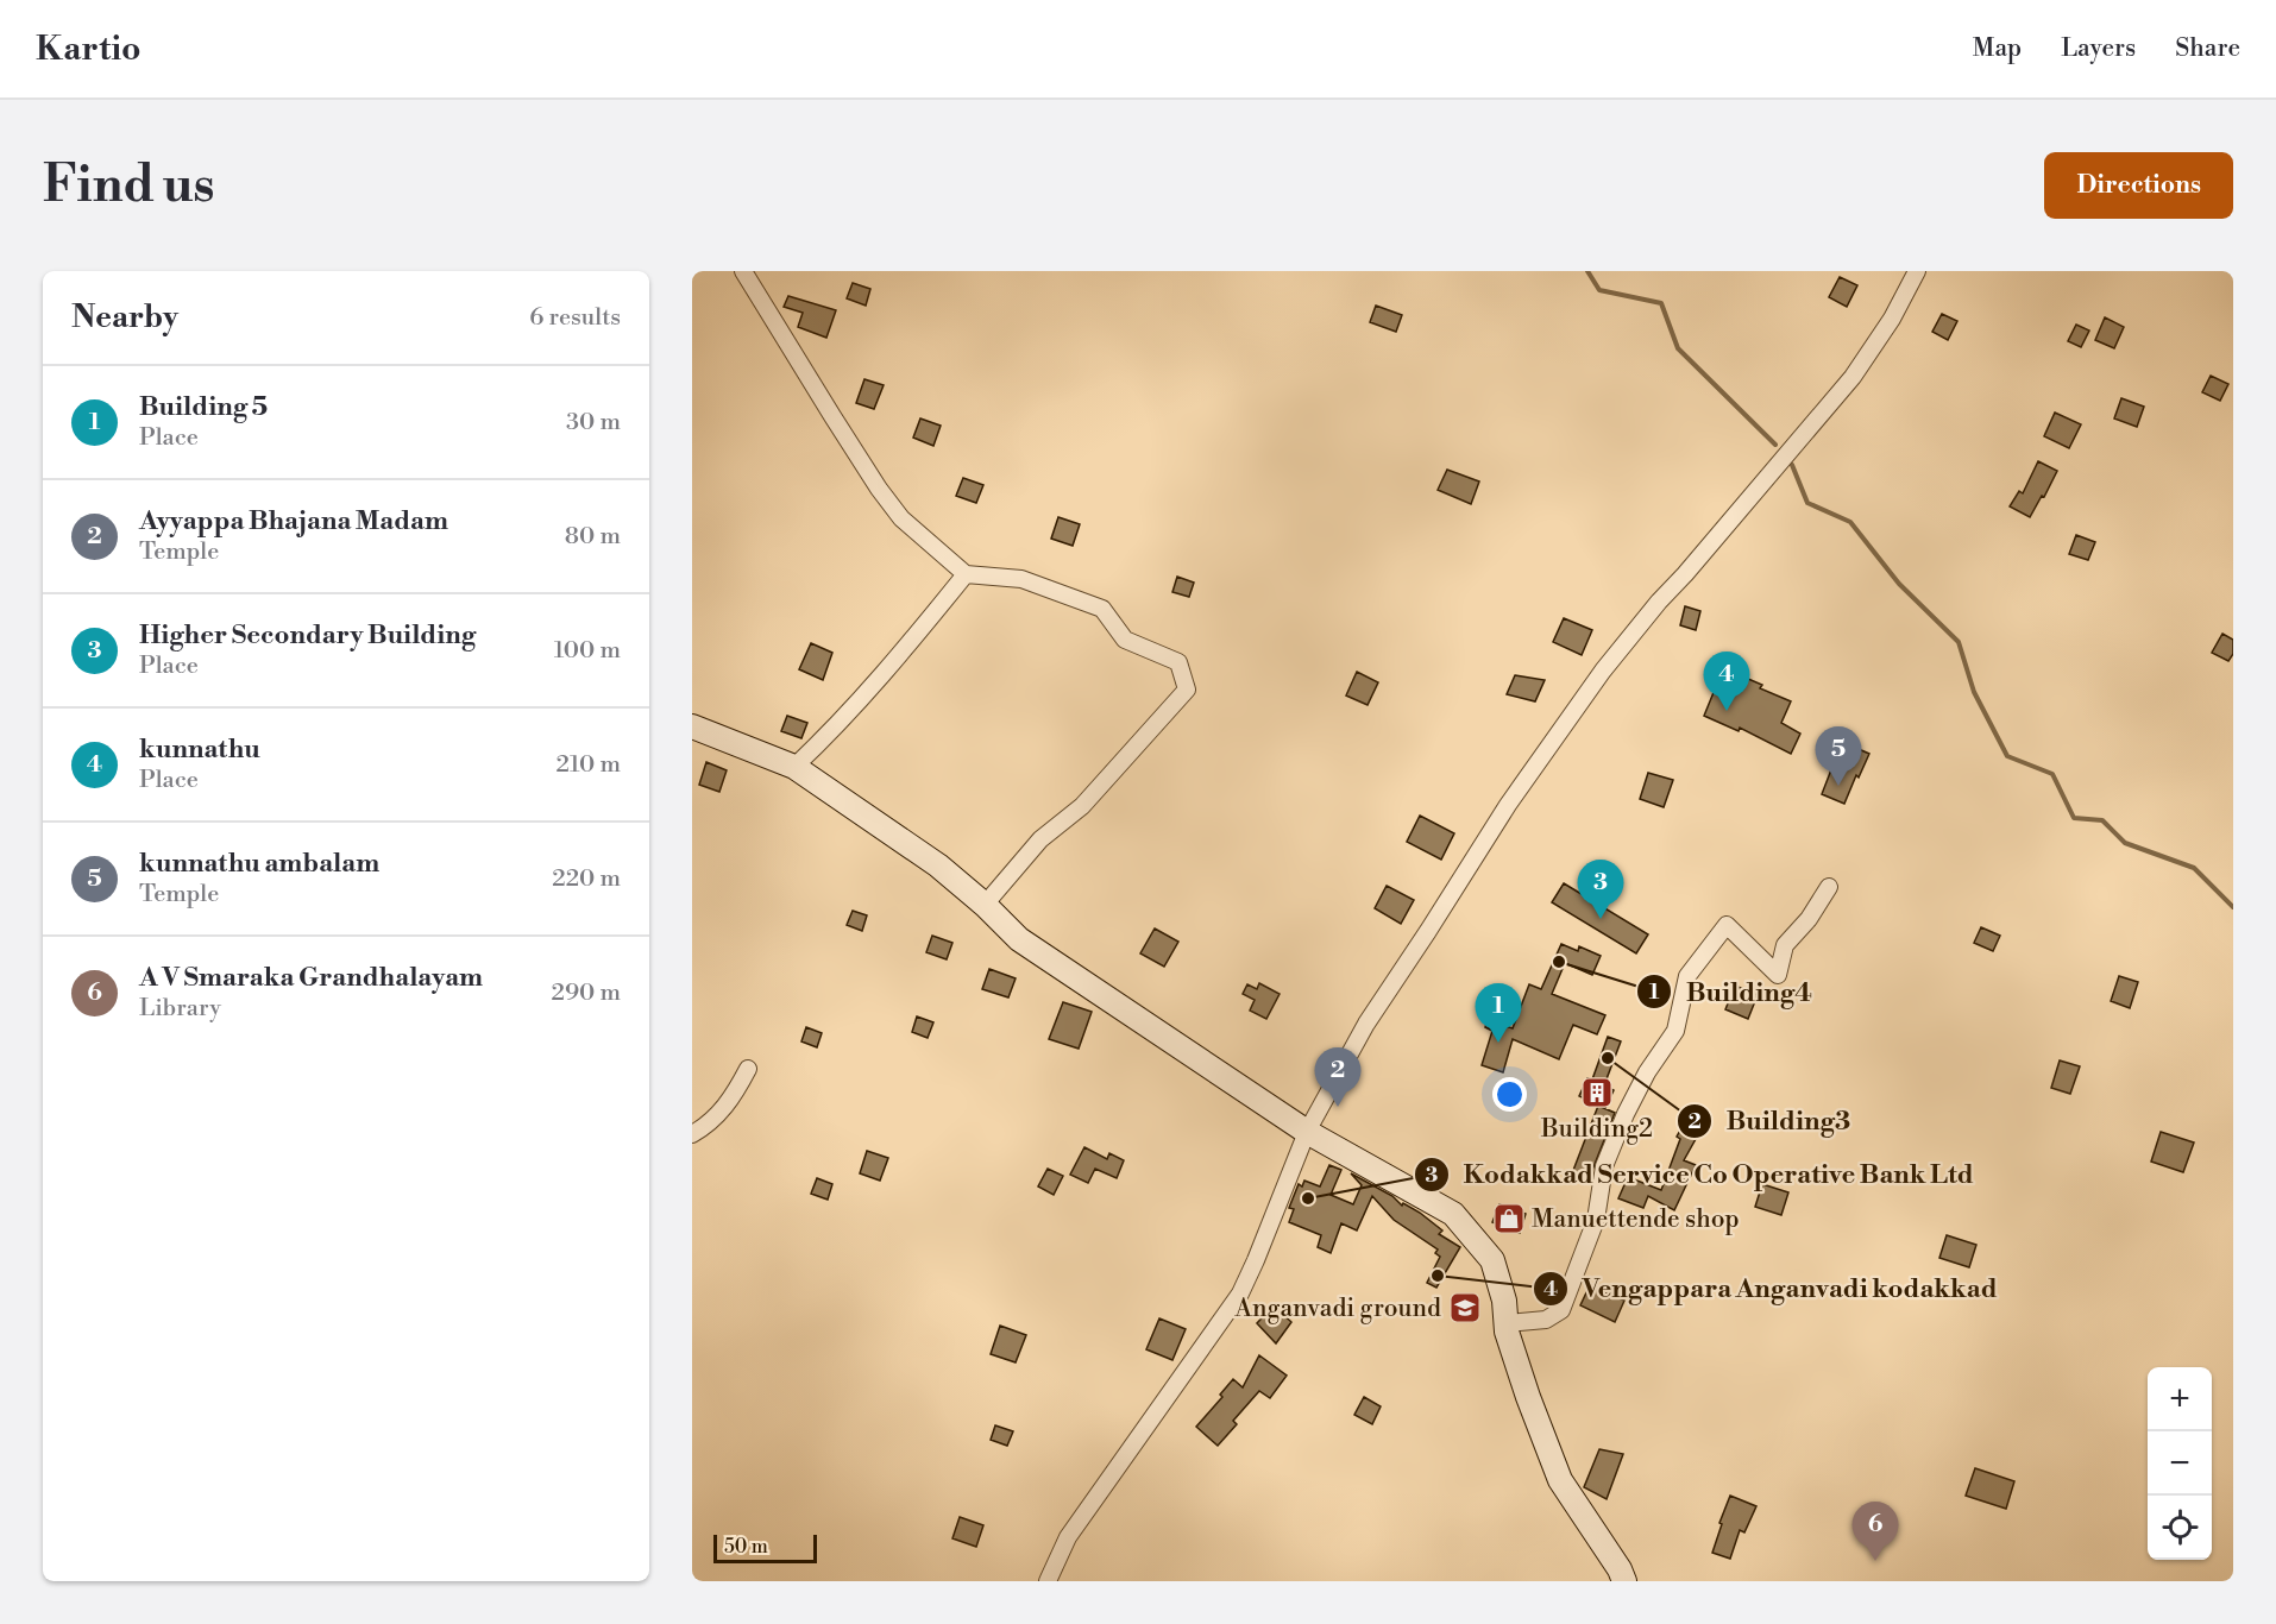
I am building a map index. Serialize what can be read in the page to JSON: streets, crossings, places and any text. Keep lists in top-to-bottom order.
{
  "places": {
    "other": [
      "Building4",
      "Building3",
      "Kodakkad Service Co Operative Bank Ltd",
      "Vengappara Anganvadi kodakkad"
    ],
    "building": ["Building2"],
    "shop": ["Manuettende shop"],
    "school or university": ["Anganvadi ground"]
  },
  "scale_bar": "50 m",
  "page": {
    "header": "Kartio",
    "nav": ["Map", "Layers", "Share"],
    "buttons": "Directions",
    "title": "Find us",
    "heading": ["Nearby", "6 results"],
    "list": [
      {
        "mark": "1",
        "name": "Building 5",
        "note": "Place",
        "value": "30 m"
      },
      {
        "mark": "2",
        "name": "Ayyappa Bhajana Madam",
        "note": "Temple",
        "value": "80 m"
      },
      {
        "mark": "3",
        "name": "Higher Secondary Building",
        "note": "Place",
        "value": "100 m"
      },
      {
        "mark": "4",
        "name": "kunnathu",
        "note": "Place",
        "value": "210 m"
      },
      {
        "mark": "5",
        "name": "kunnathu ambalam",
        "note": "Temple",
        "value": "220 m"
      },
      {
        "mark": "6",
        "name": "A V Smaraka Grandhalayam",
        "note": "Library",
        "value": "290 m"
      }
    ],
    "pins": [
      "4",
      "5",
      "3",
      "1",
      "2",
      "6"
    ],
    "map_buttons": ["+", "−"],
    "scale": "50 m"
  }
}
